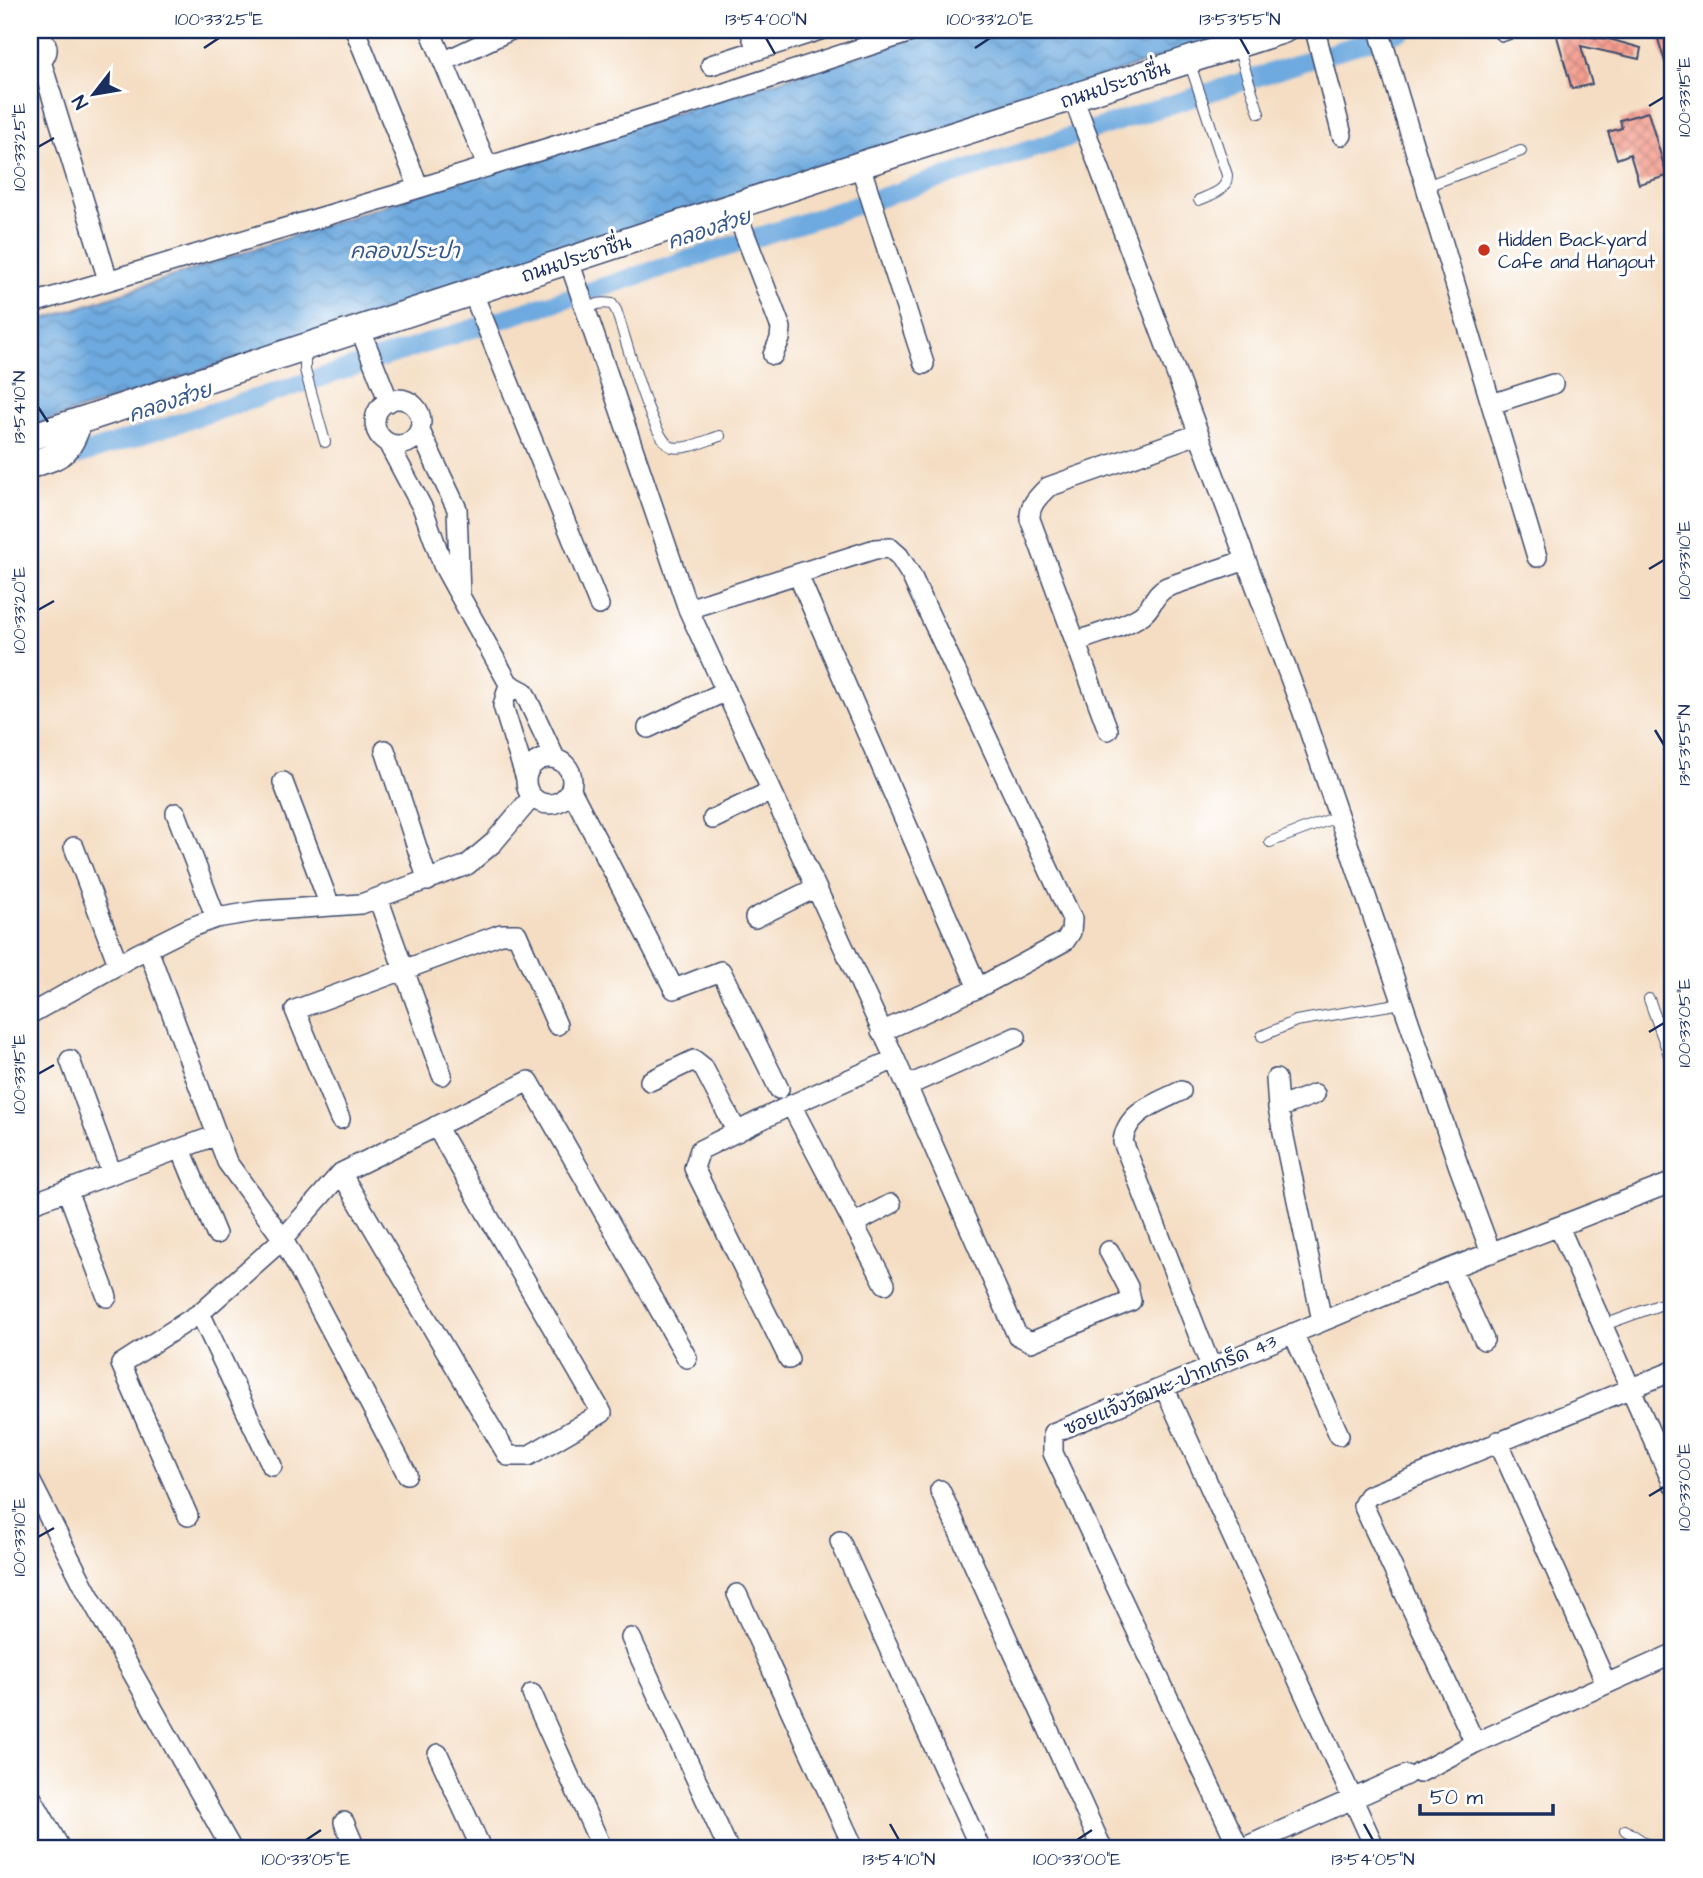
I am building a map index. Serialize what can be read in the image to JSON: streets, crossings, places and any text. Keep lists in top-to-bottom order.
{
  "streets": {
    "street": ["ถนนประชาชื่น", "ซอยแจ้งวัฒนะ-ปากเกร็ด 43"]
  },
  "water": ["คลองส่วย", "คลองประปา"],
  "places": ["Hidden Backyard Cafe and Hangout"],
  "scale_bar": "50 m",
  "north": "bottom left",
  "coordinates": [
    "100°33'25\"E",
    "13°54'00\"N",
    "100°33'20\"E",
    "13°53'55\"N",
    "100°33'15\"E",
    "13°54'10\"N",
    "100°33'10\"E",
    "100°33'05\"E",
    "100°33'00\"E",
    "13°54'05\"N"
  ]
}
